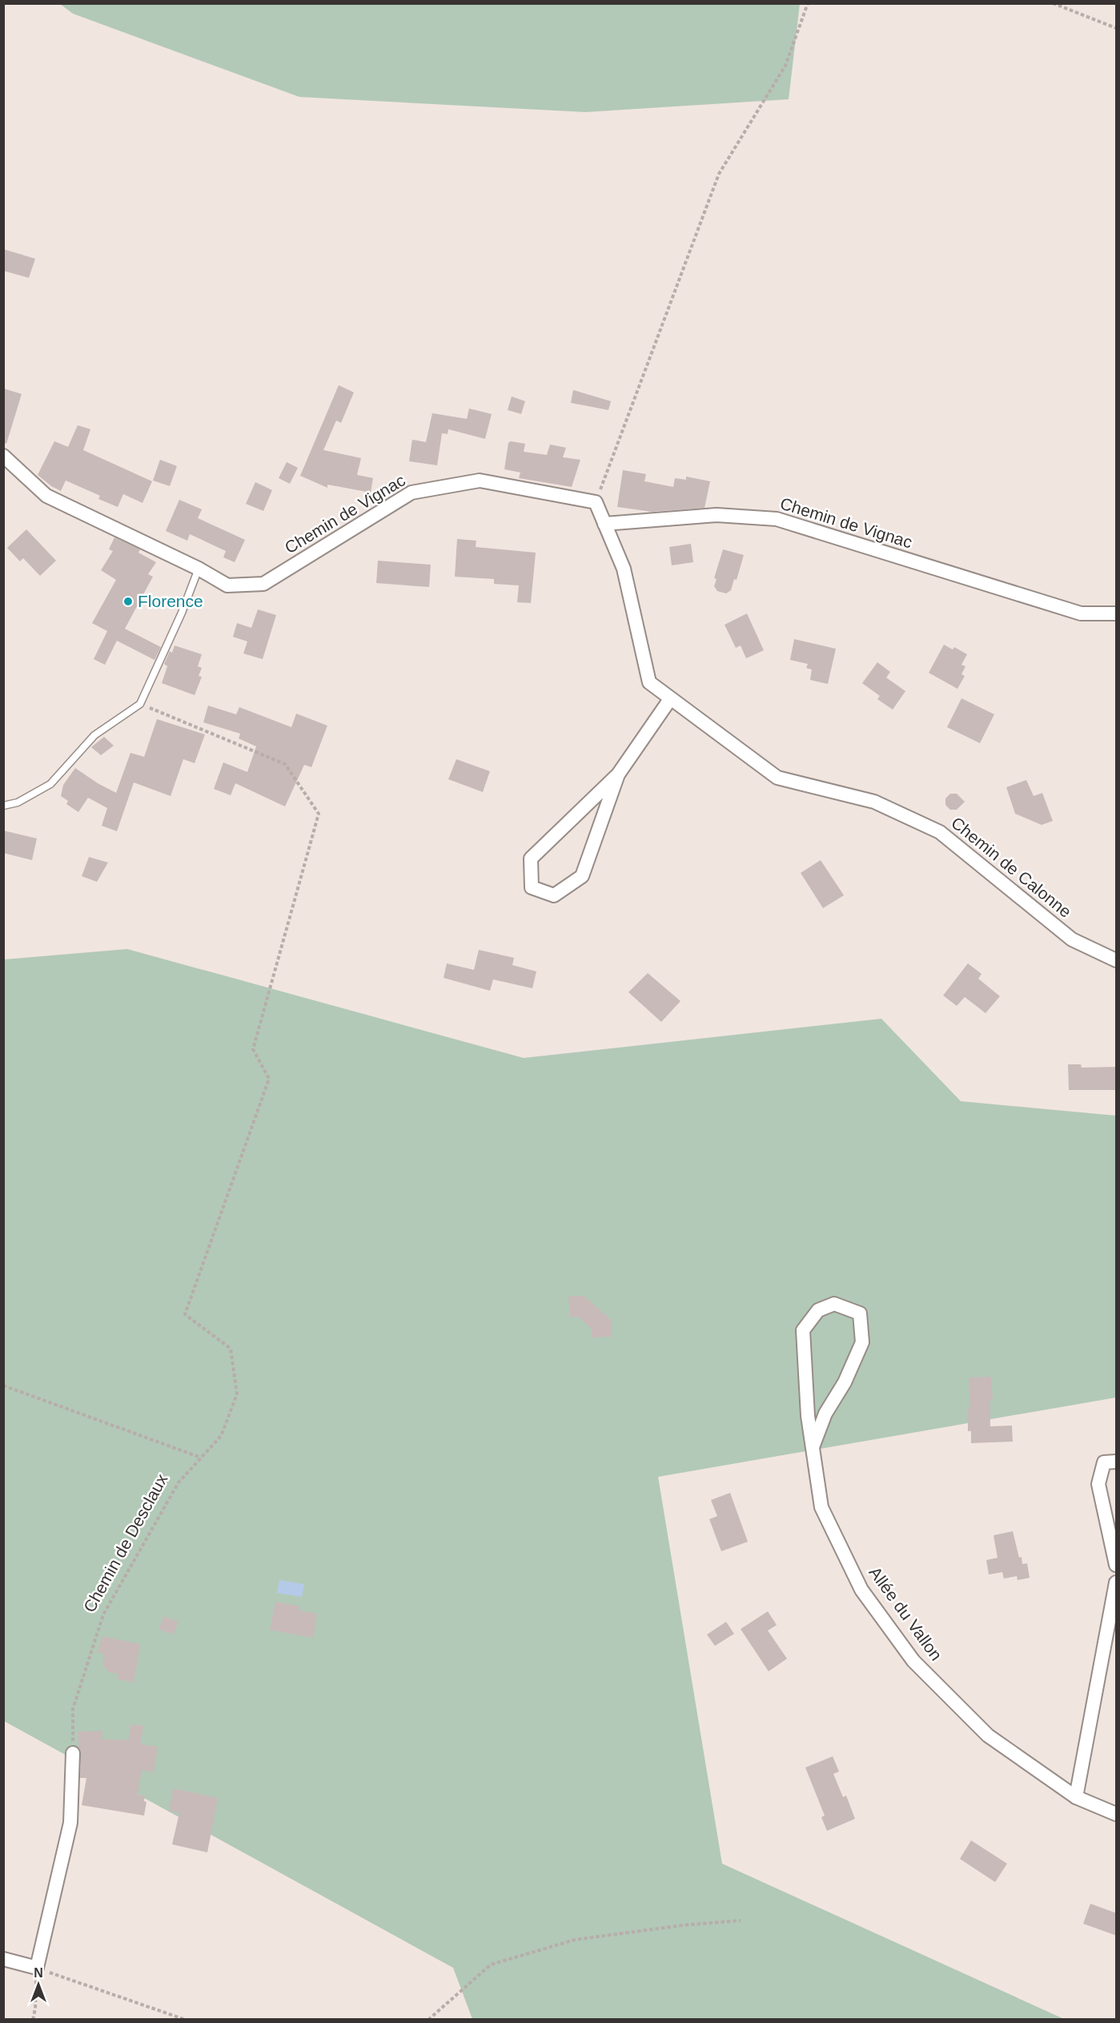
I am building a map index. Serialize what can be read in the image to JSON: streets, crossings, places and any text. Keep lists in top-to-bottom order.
{
  "streets": {
    "street": ["Chemin de Vignac", "Chemin de Calonne", "Allée du Vallon"],
    "path": ["Chemin de Desclaux"]
  },
  "crossings": [
    ["Chemin de Vignac", "Chemin de Calonne"]
  ],
  "places": ["Florence"],
  "north": "top"
}
